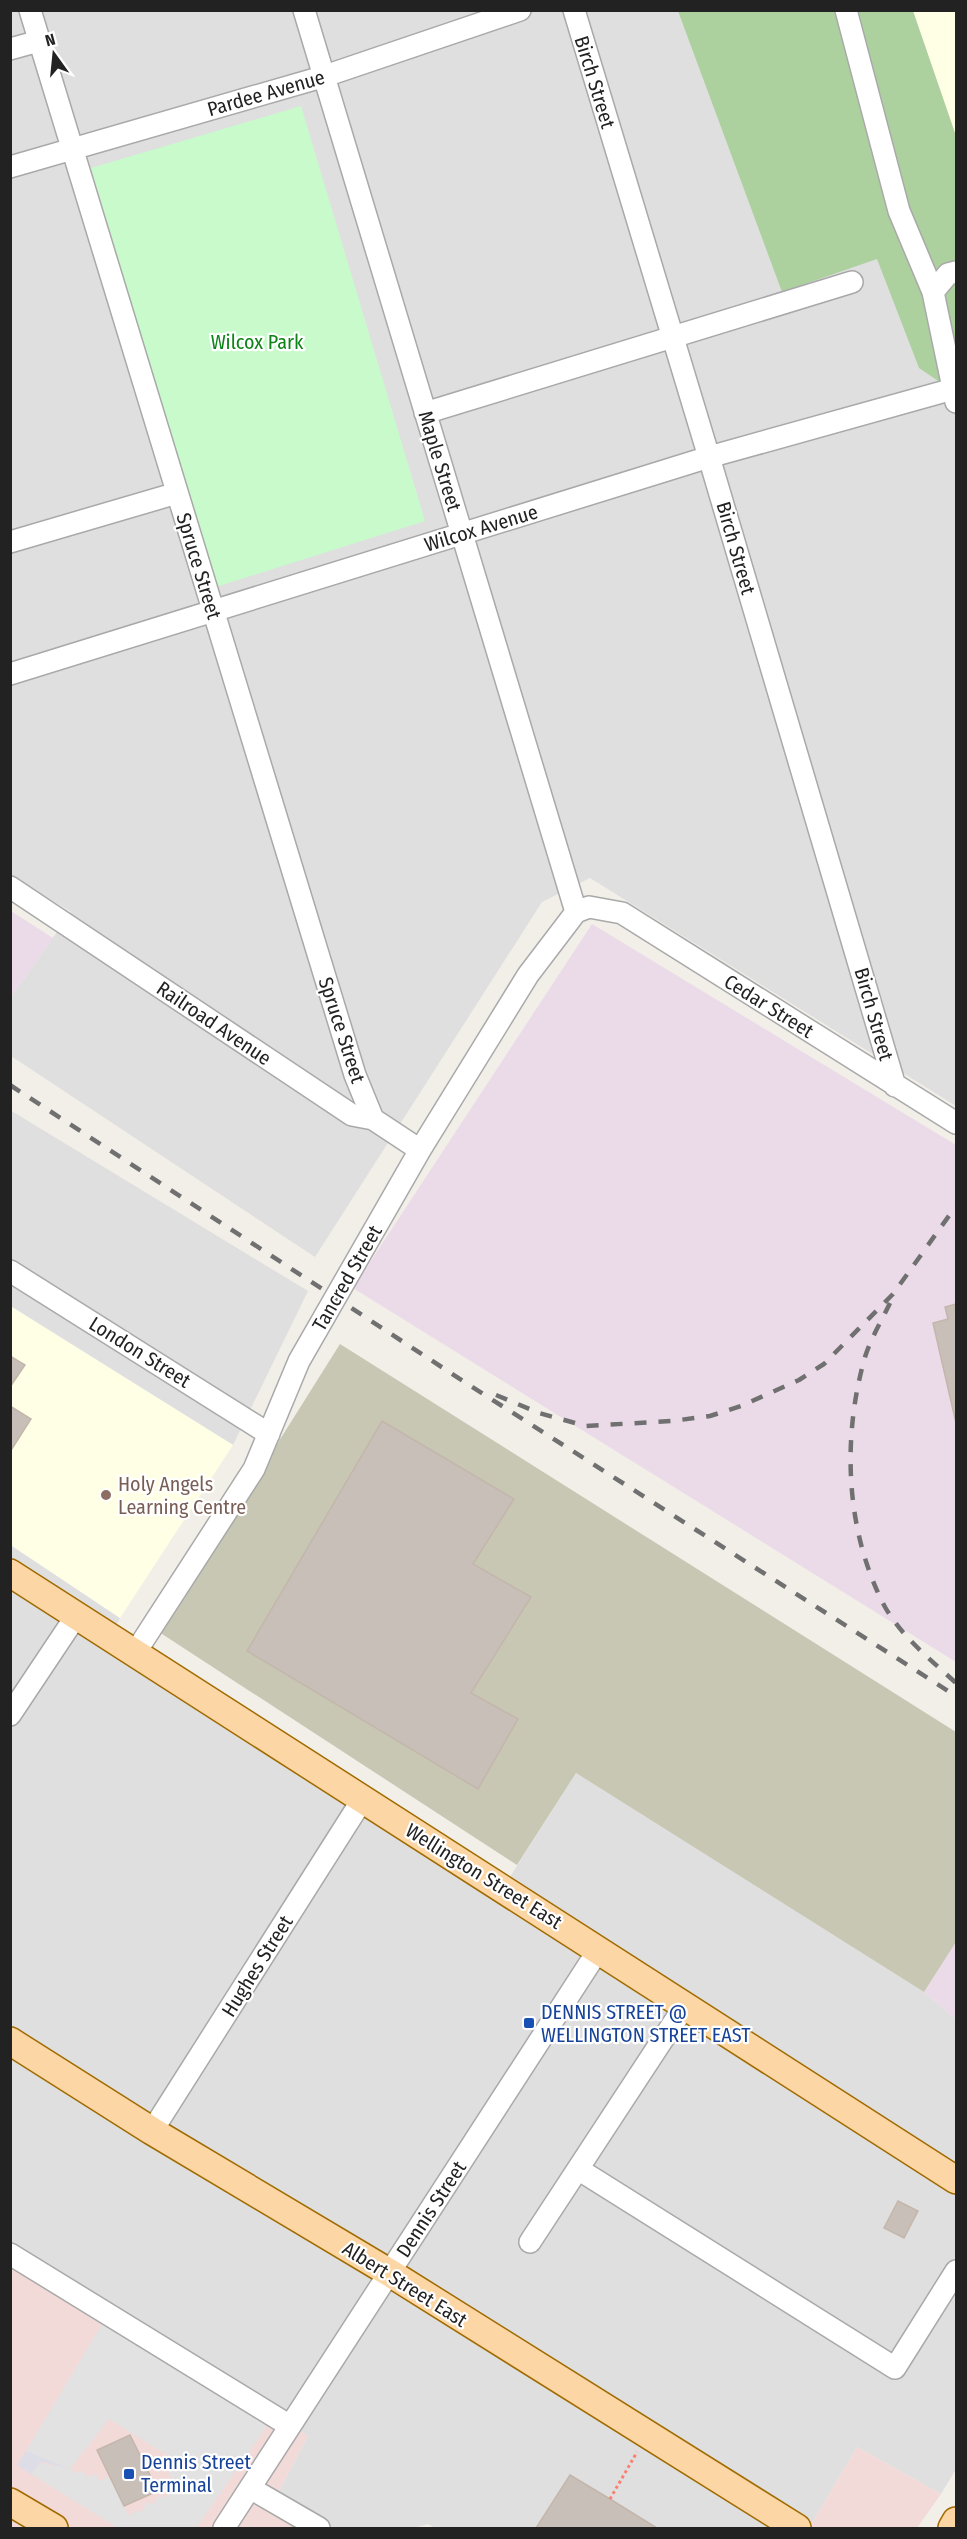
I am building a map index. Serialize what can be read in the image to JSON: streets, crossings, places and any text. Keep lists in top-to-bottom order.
{
  "streets": {
    "main road": ["Wellington Street East", "Albert Street East"],
    "street": [
      "Birch Street",
      "Pardee Avenue",
      "Maple Street",
      "Wilcox Avenue",
      "Spruce Street",
      "Cedar Street",
      "Railroad Avenue",
      "Tancred Street",
      "London Street",
      "Hughes Street",
      "Dennis Street"
    ]
  },
  "crossings": [
    ["Birch Street", "Wilcox Avenue"],
    ["Birch Street", "Cedar Street"],
    ["Pardee Avenue", "Maple Street"],
    ["Pardee Avenue", "Spruce Street"],
    ["Maple Street", "Wilcox Avenue"],
    ["Maple Street", "Cedar Street"],
    ["Maple Street", "Tancred Street"],
    ["Wilcox Avenue", "Spruce Street"],
    ["Spruce Street", "Railroad Avenue"],
    ["Cedar Street", "Tancred Street"],
    ["Railroad Avenue", "Tancred Street"],
    ["Tancred Street", "London Street"],
    ["Tancred Street", "Wellington Street East"],
    ["Wellington Street East", "Hughes Street"],
    ["Wellington Street East", "Dennis Street"],
    ["Hughes Street", "Albert Street East"],
    ["Dennis Street", "Albert Street East"]
  ],
  "parks": ["Wilcox Park"],
  "places": {
    "other": ["Holy Angels Learning Centre"],
    "transit": ["DENNIS STREET @ WELLINGTON STREET EAST", "Dennis Street Terminal"]
  },
  "north": "top"
}
